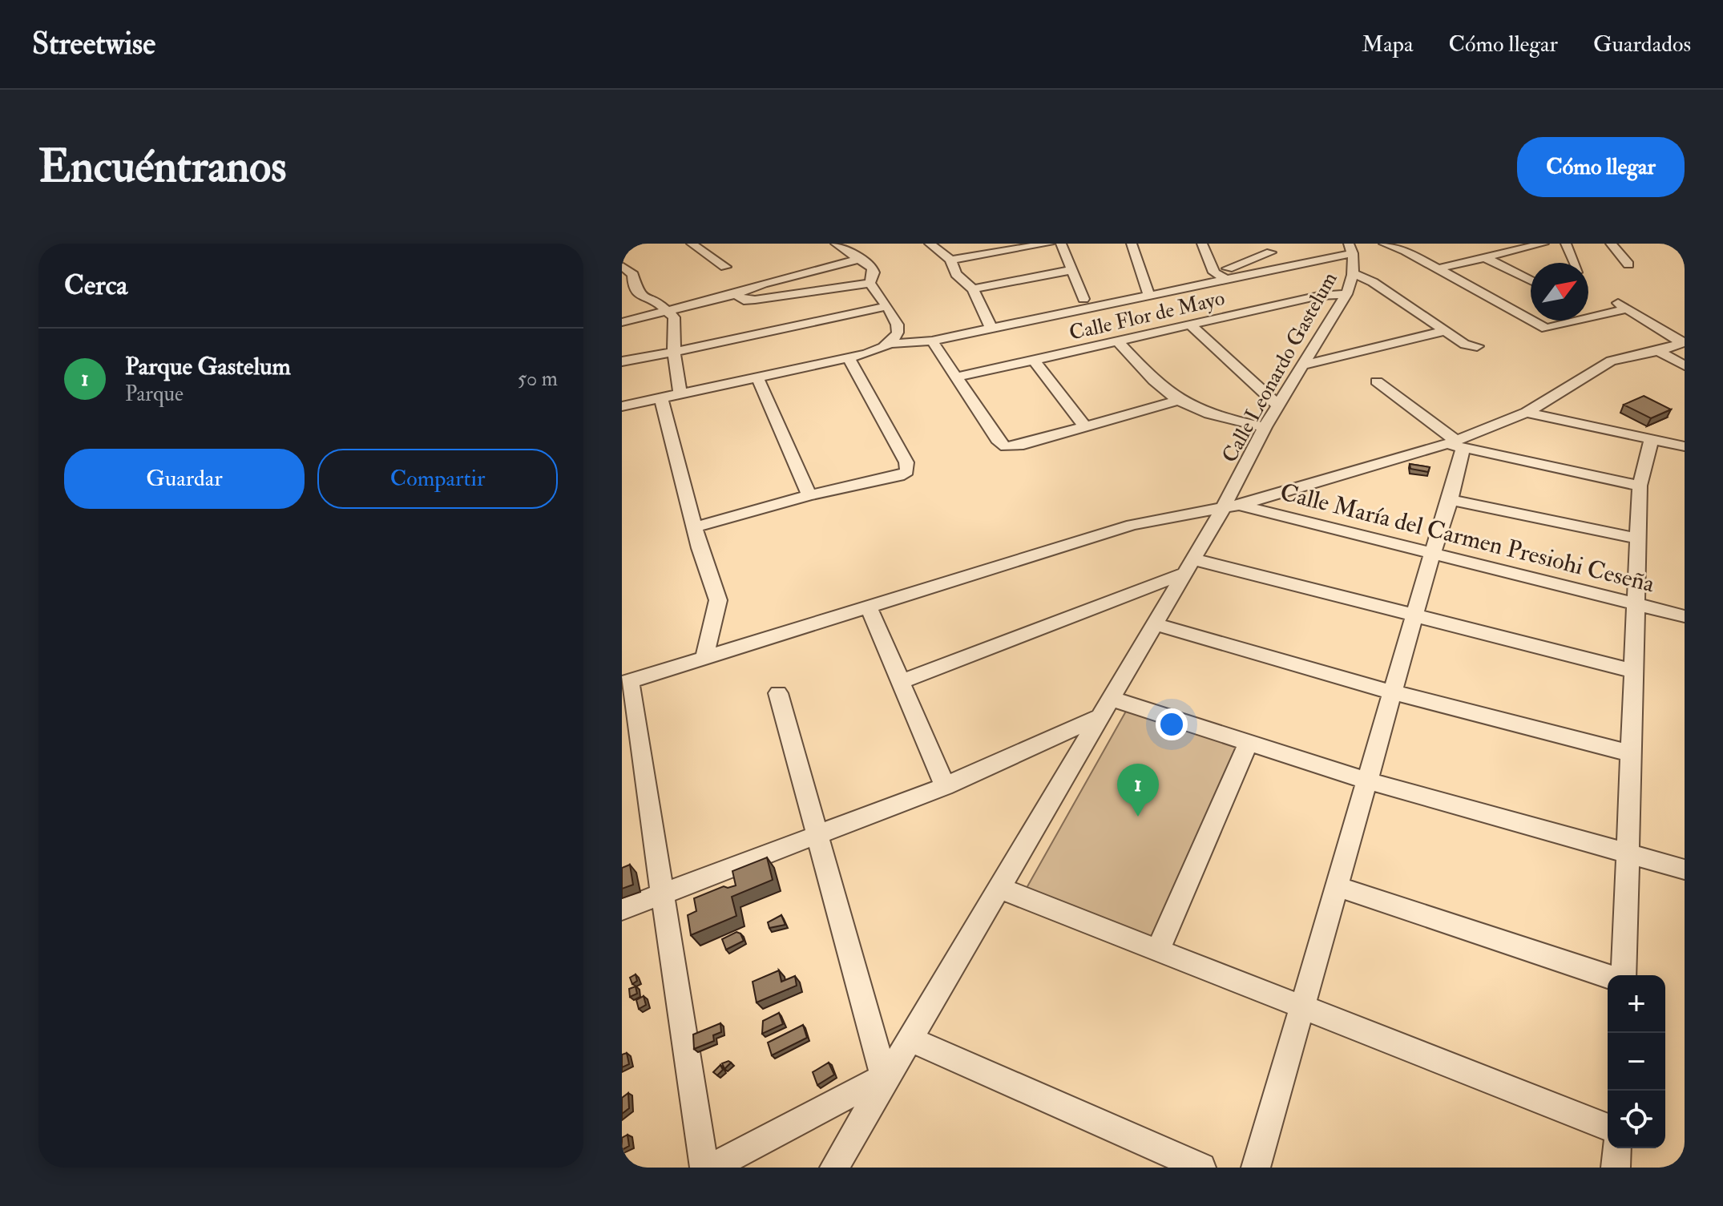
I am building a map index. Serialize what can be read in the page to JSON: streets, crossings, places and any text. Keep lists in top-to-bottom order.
{
  "streets": {
    "street": ["Calle Flor de Mayo", "Calle Leonardo Gastelum", "Calle María del Carmen Presiohi Ceseña"]
  },
  "crossings": [
    ["Calle Flor de Mayo", "Calle Leonardo Gastelum"],
    ["Calle Leonardo Gastelum", "Calle María del Carmen Presiohi Ceseña"]
  ],
  "north": "top right",
  "page": {
    "header": "Streetwise",
    "nav": ["Mapa", "Cómo llegar", "Guardados"],
    "buttons": [
      "Cómo llegar",
      ["Guardar", "Compartir"]
    ],
    "title": "Encuéntranos",
    "heading": "Cerca",
    "list": [
      {
        "mark": "1",
        "name": "Parque Gastelum",
        "note": "Parque",
        "value": "50 m"
      }
    ],
    "pins": "1",
    "map_buttons": ["+", "−"]
  }
}
